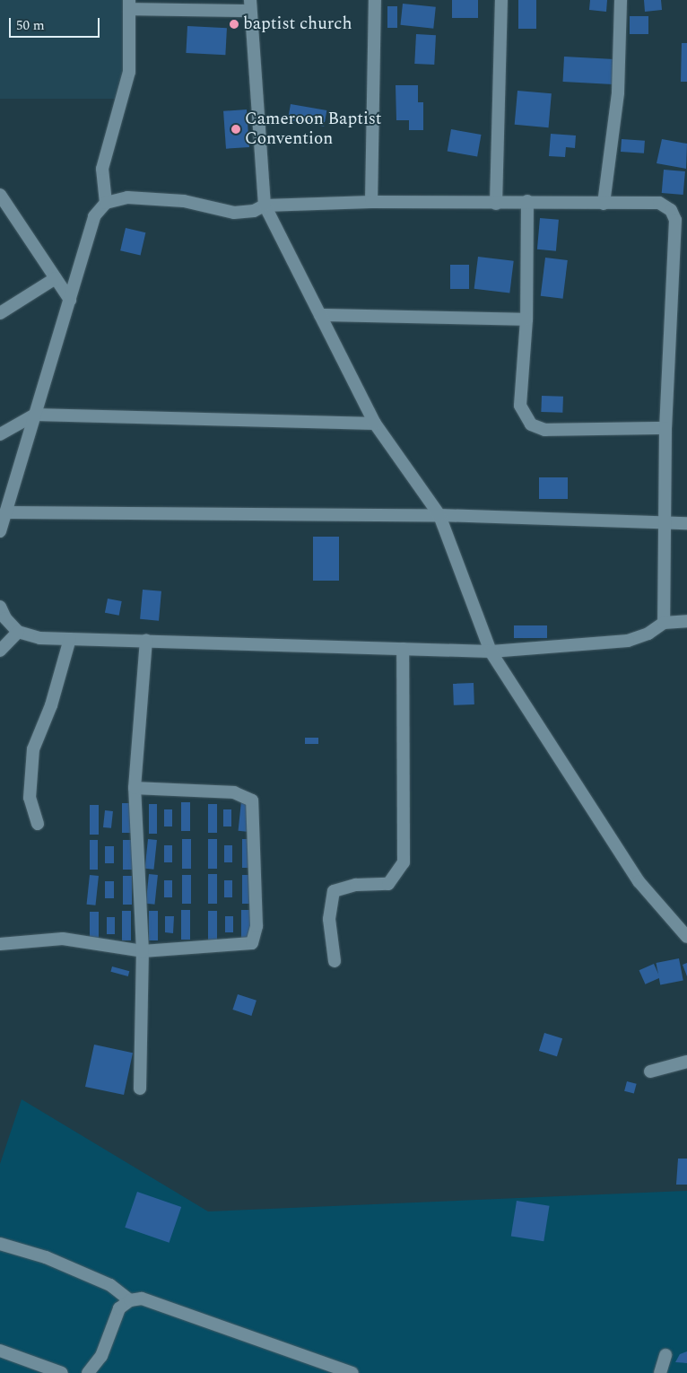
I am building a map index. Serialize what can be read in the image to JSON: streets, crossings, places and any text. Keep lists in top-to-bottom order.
{
  "places": ["baptist church", "Cameroon Baptist Convention"],
  "scale_bar": "50 m"
}
